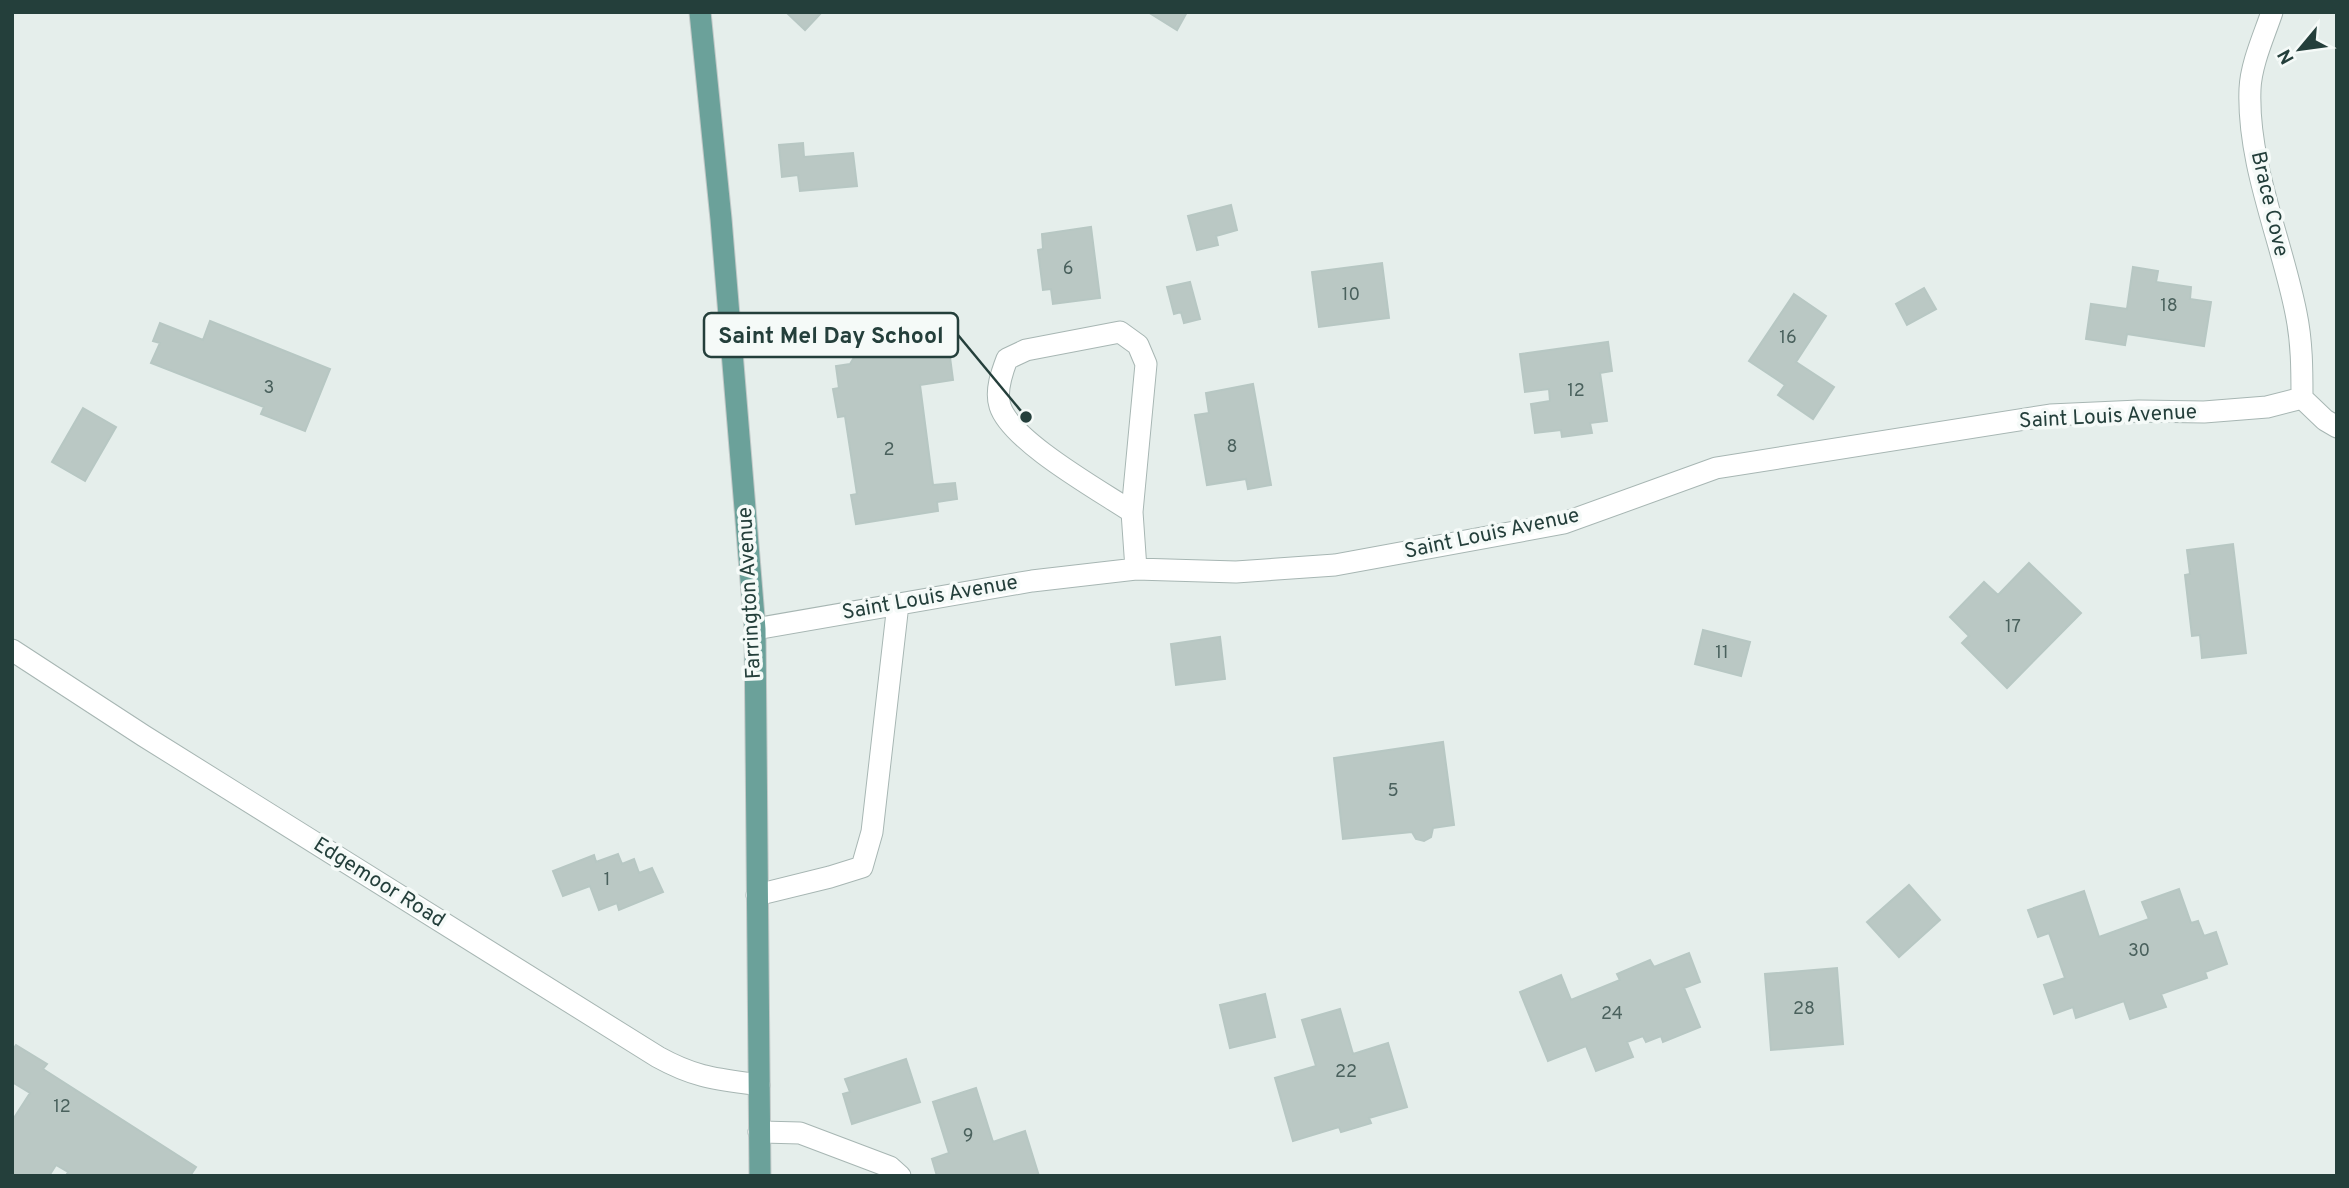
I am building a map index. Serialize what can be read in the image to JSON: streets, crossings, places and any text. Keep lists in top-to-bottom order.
{
  "streets": {
    "main road": ["Farrington Avenue"],
    "street": ["Brace Cove", "Saint Louis Avenue", "Edgemoor Road"]
  },
  "crossings": [
    ["Brace Cove", "Saint Louis Avenue"],
    ["Saint Louis Avenue", "Farrington Avenue"],
    ["Farrington Avenue", "Edgemoor Road"]
  ],
  "places": ["Saint Mel Day School"],
  "house_numbers": [
    "6",
    "10",
    "18",
    "16",
    "3",
    "12",
    "8",
    "2",
    "17",
    "11",
    "5",
    "1",
    "30",
    "28",
    "24",
    "22",
    "12",
    "9"
  ],
  "north": "bottom left"
}
